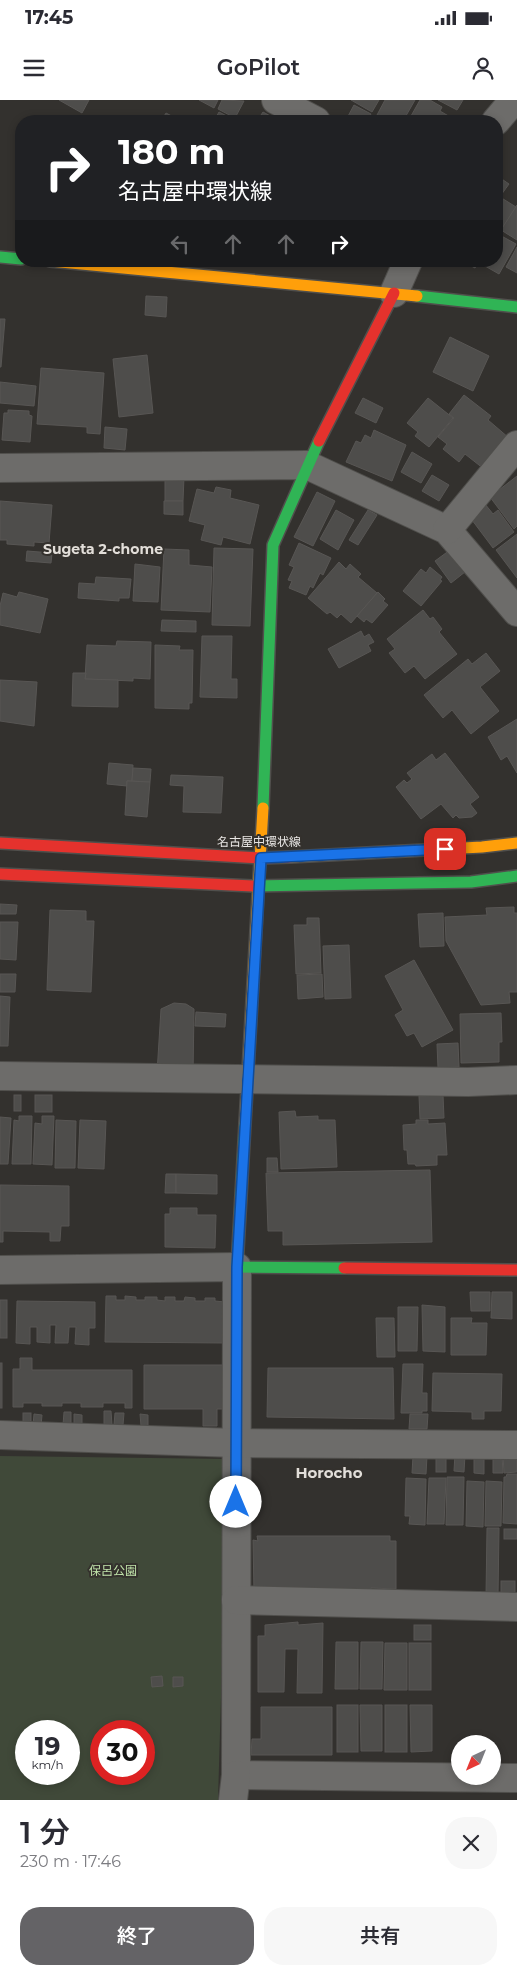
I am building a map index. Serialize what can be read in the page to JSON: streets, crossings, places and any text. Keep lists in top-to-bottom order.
{
  "streets": {
    "street": ["名古屋中環状線"]
  },
  "districts": ["Sugeta 2-chome", "Horocho"],
  "parks": ["保呂公園"],
  "north": "bottom left",
  "page": {
    "status": "17:45",
    "header": "GoPilot",
    "turn": ["180 m", "名古屋中環状線"],
    "speed": "19 km/h",
    "limit": "30",
    "heading": ["1 分", "230 m · 17:46"],
    "buttons": ["終了", "共有"]
  }
}
